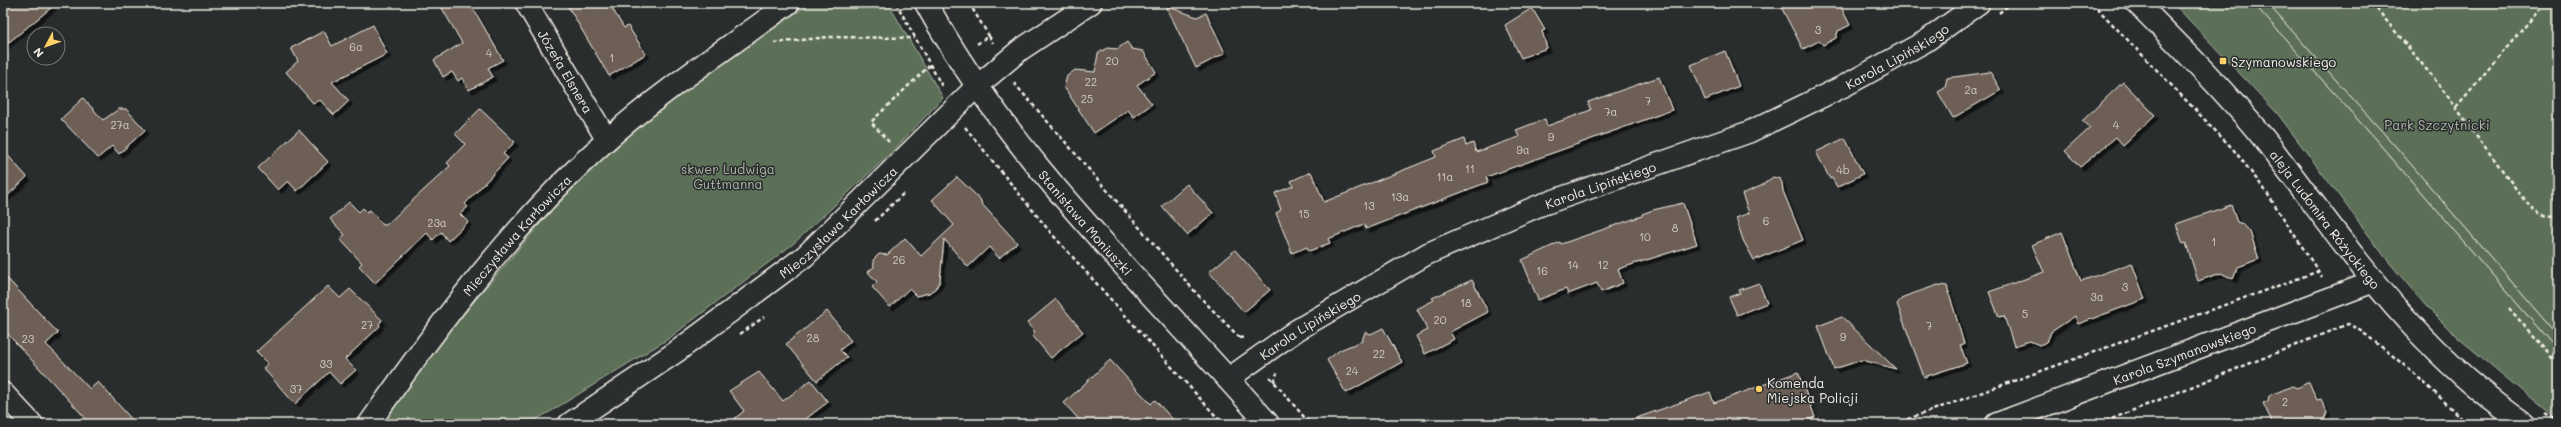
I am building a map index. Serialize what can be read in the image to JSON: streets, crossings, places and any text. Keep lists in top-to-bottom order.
{
  "streets": {
    "street": [
      "Karola Lipińskiego",
      "Józefa Elsnera",
      "aleja Ludomira Różyckiego",
      "Stanisława Moniuszki",
      "Mieczysława Karłowicza",
      "Karola Szymanowskiego"
    ]
  },
  "crossings": [
    ["Karola Lipińskiego", "Stanisława Moniuszki"],
    ["Józefa Elsnera", "Mieczysława Karłowicza"],
    ["aleja Ludomira Różyckiego", "Karola Szymanowskiego"],
    ["Stanisława Moniuszki", "Mieczysława Karłowicza"]
  ],
  "parks": ["Park Szczytnicki", "skwer Ludwiga Guttmanna"],
  "places": {
    "transit": ["Szymanowskiego"],
    "other": ["Komenda Miejska Policji"]
  },
  "house_numbers": [
    "3",
    "6a",
    "4",
    "1",
    "20",
    "22",
    "2a",
    "25",
    "7",
    "7a",
    "27a",
    "4",
    "9",
    "9a",
    "11",
    "4b",
    "11a",
    "13a",
    "13",
    "15",
    "6",
    "23a",
    "8",
    "10",
    "1",
    "26",
    "14",
    "12",
    "16",
    "3",
    "3a",
    "18",
    "5",
    "20",
    "27",
    "7",
    "9",
    "28",
    "23",
    "22",
    "33",
    "24",
    "37",
    "2"
  ],
  "north": "bottom left"
}
